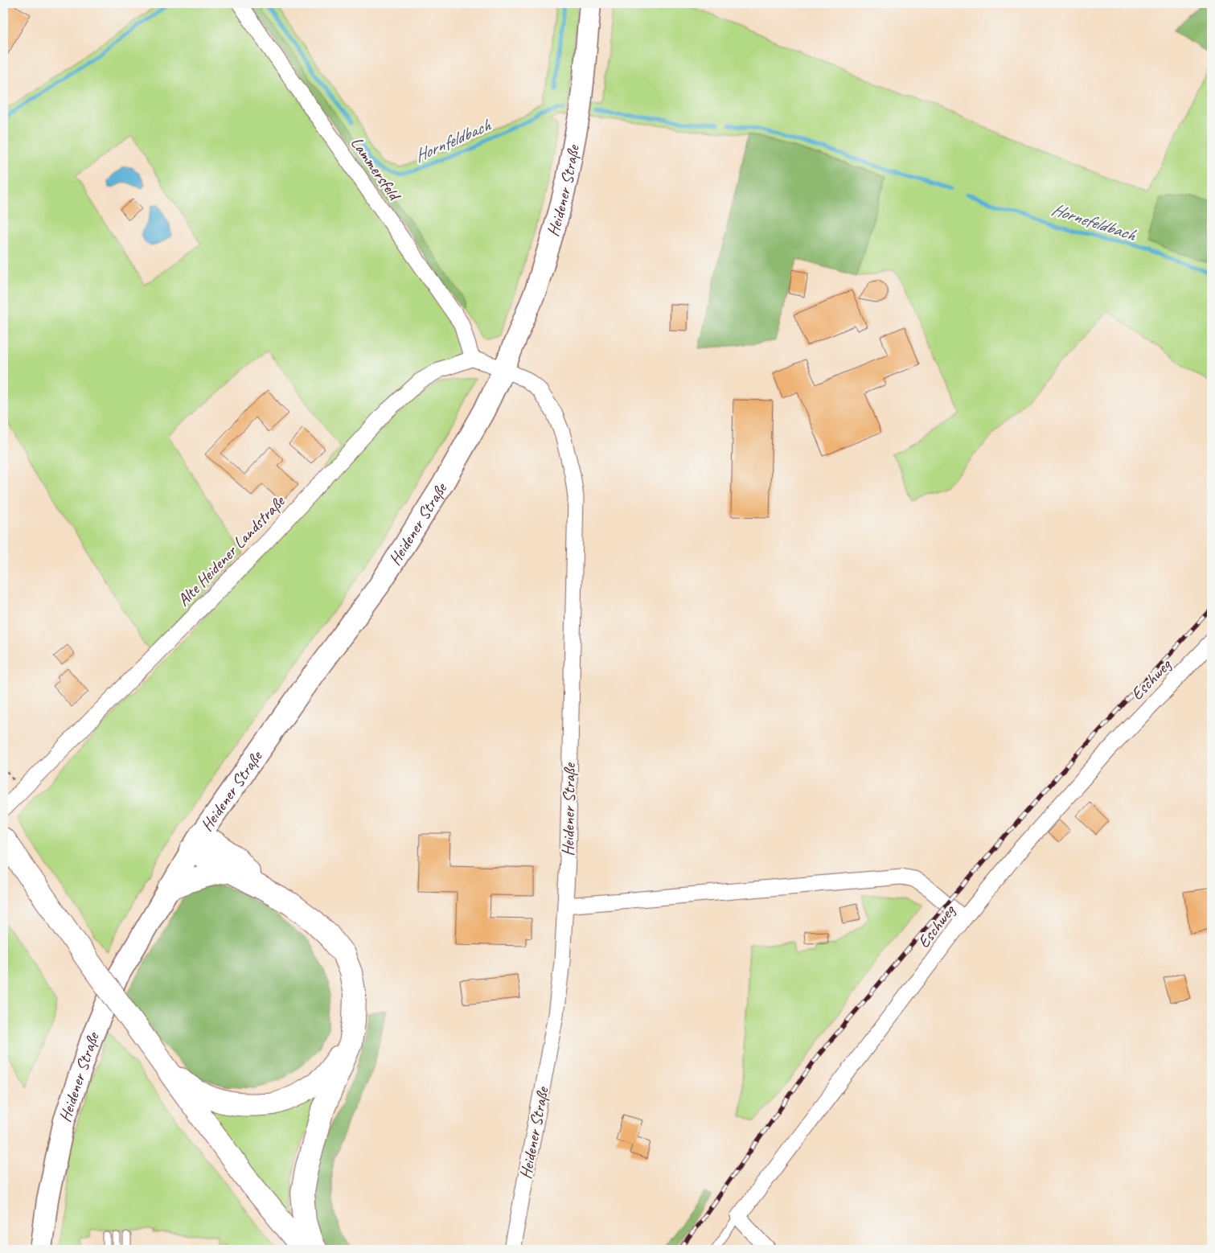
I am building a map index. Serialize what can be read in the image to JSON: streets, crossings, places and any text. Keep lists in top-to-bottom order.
{
  "streets": {
    "main road": ["Heidener Straße"],
    "street": ["Lammersfeld", "Alte Heidener Landstraße", "Eschweg"]
  },
  "crossings": [
    ["Lammersfeld", "Alte Heidener Landstraße"]
  ],
  "water": ["Hornfeldbach", "Hornefeldbach"]
}
